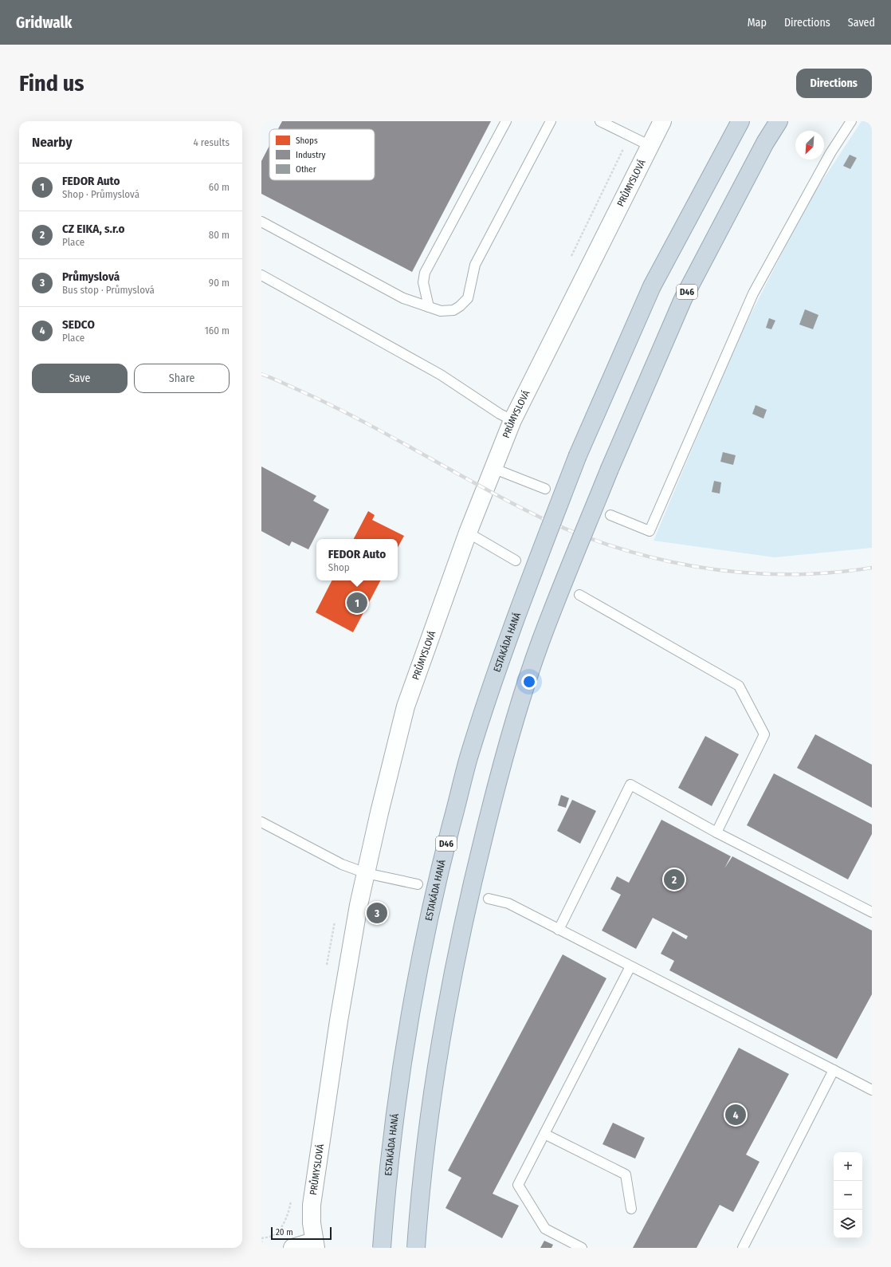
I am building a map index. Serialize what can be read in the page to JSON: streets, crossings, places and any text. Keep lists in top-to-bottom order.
{
  "streets": {
    "highway": ["D46", "ESTAKÁDA HANÁ"],
    "street": ["PRŮMYSLOVÁ"]
  },
  "legend": ["Shops", "Industry", "Other"],
  "scale_bar": "20 m",
  "north": "bottom left",
  "page": {
    "header": "Gridwalk",
    "nav": ["Map", "Directions", "Saved"],
    "buttons": [
      "Directions",
      ["Save", "Share"]
    ],
    "title": "Find us",
    "heading": ["Nearby", "4 results"],
    "list": [
      {
        "mark": "1",
        "name": "FEDOR Auto",
        "note": "Shop · Průmyslová",
        "value": "60 m"
      },
      {
        "mark": "2",
        "name": "CZ EIKA, s.r.o",
        "note": "Place",
        "value": "80 m"
      },
      {
        "mark": "3",
        "name": "Průmyslová",
        "note": "Bus stop · Průmyslová",
        "value": "90 m"
      },
      {
        "mark": "4",
        "name": "SEDCO",
        "note": "Place",
        "value": "160 m"
      }
    ],
    "popup": ["FEDOR Auto", "Shop"],
    "pins": [
      "1",
      "2",
      "3",
      "4"
    ],
    "map_buttons": ["+", "−"],
    "scale": "20 m"
  }
}
